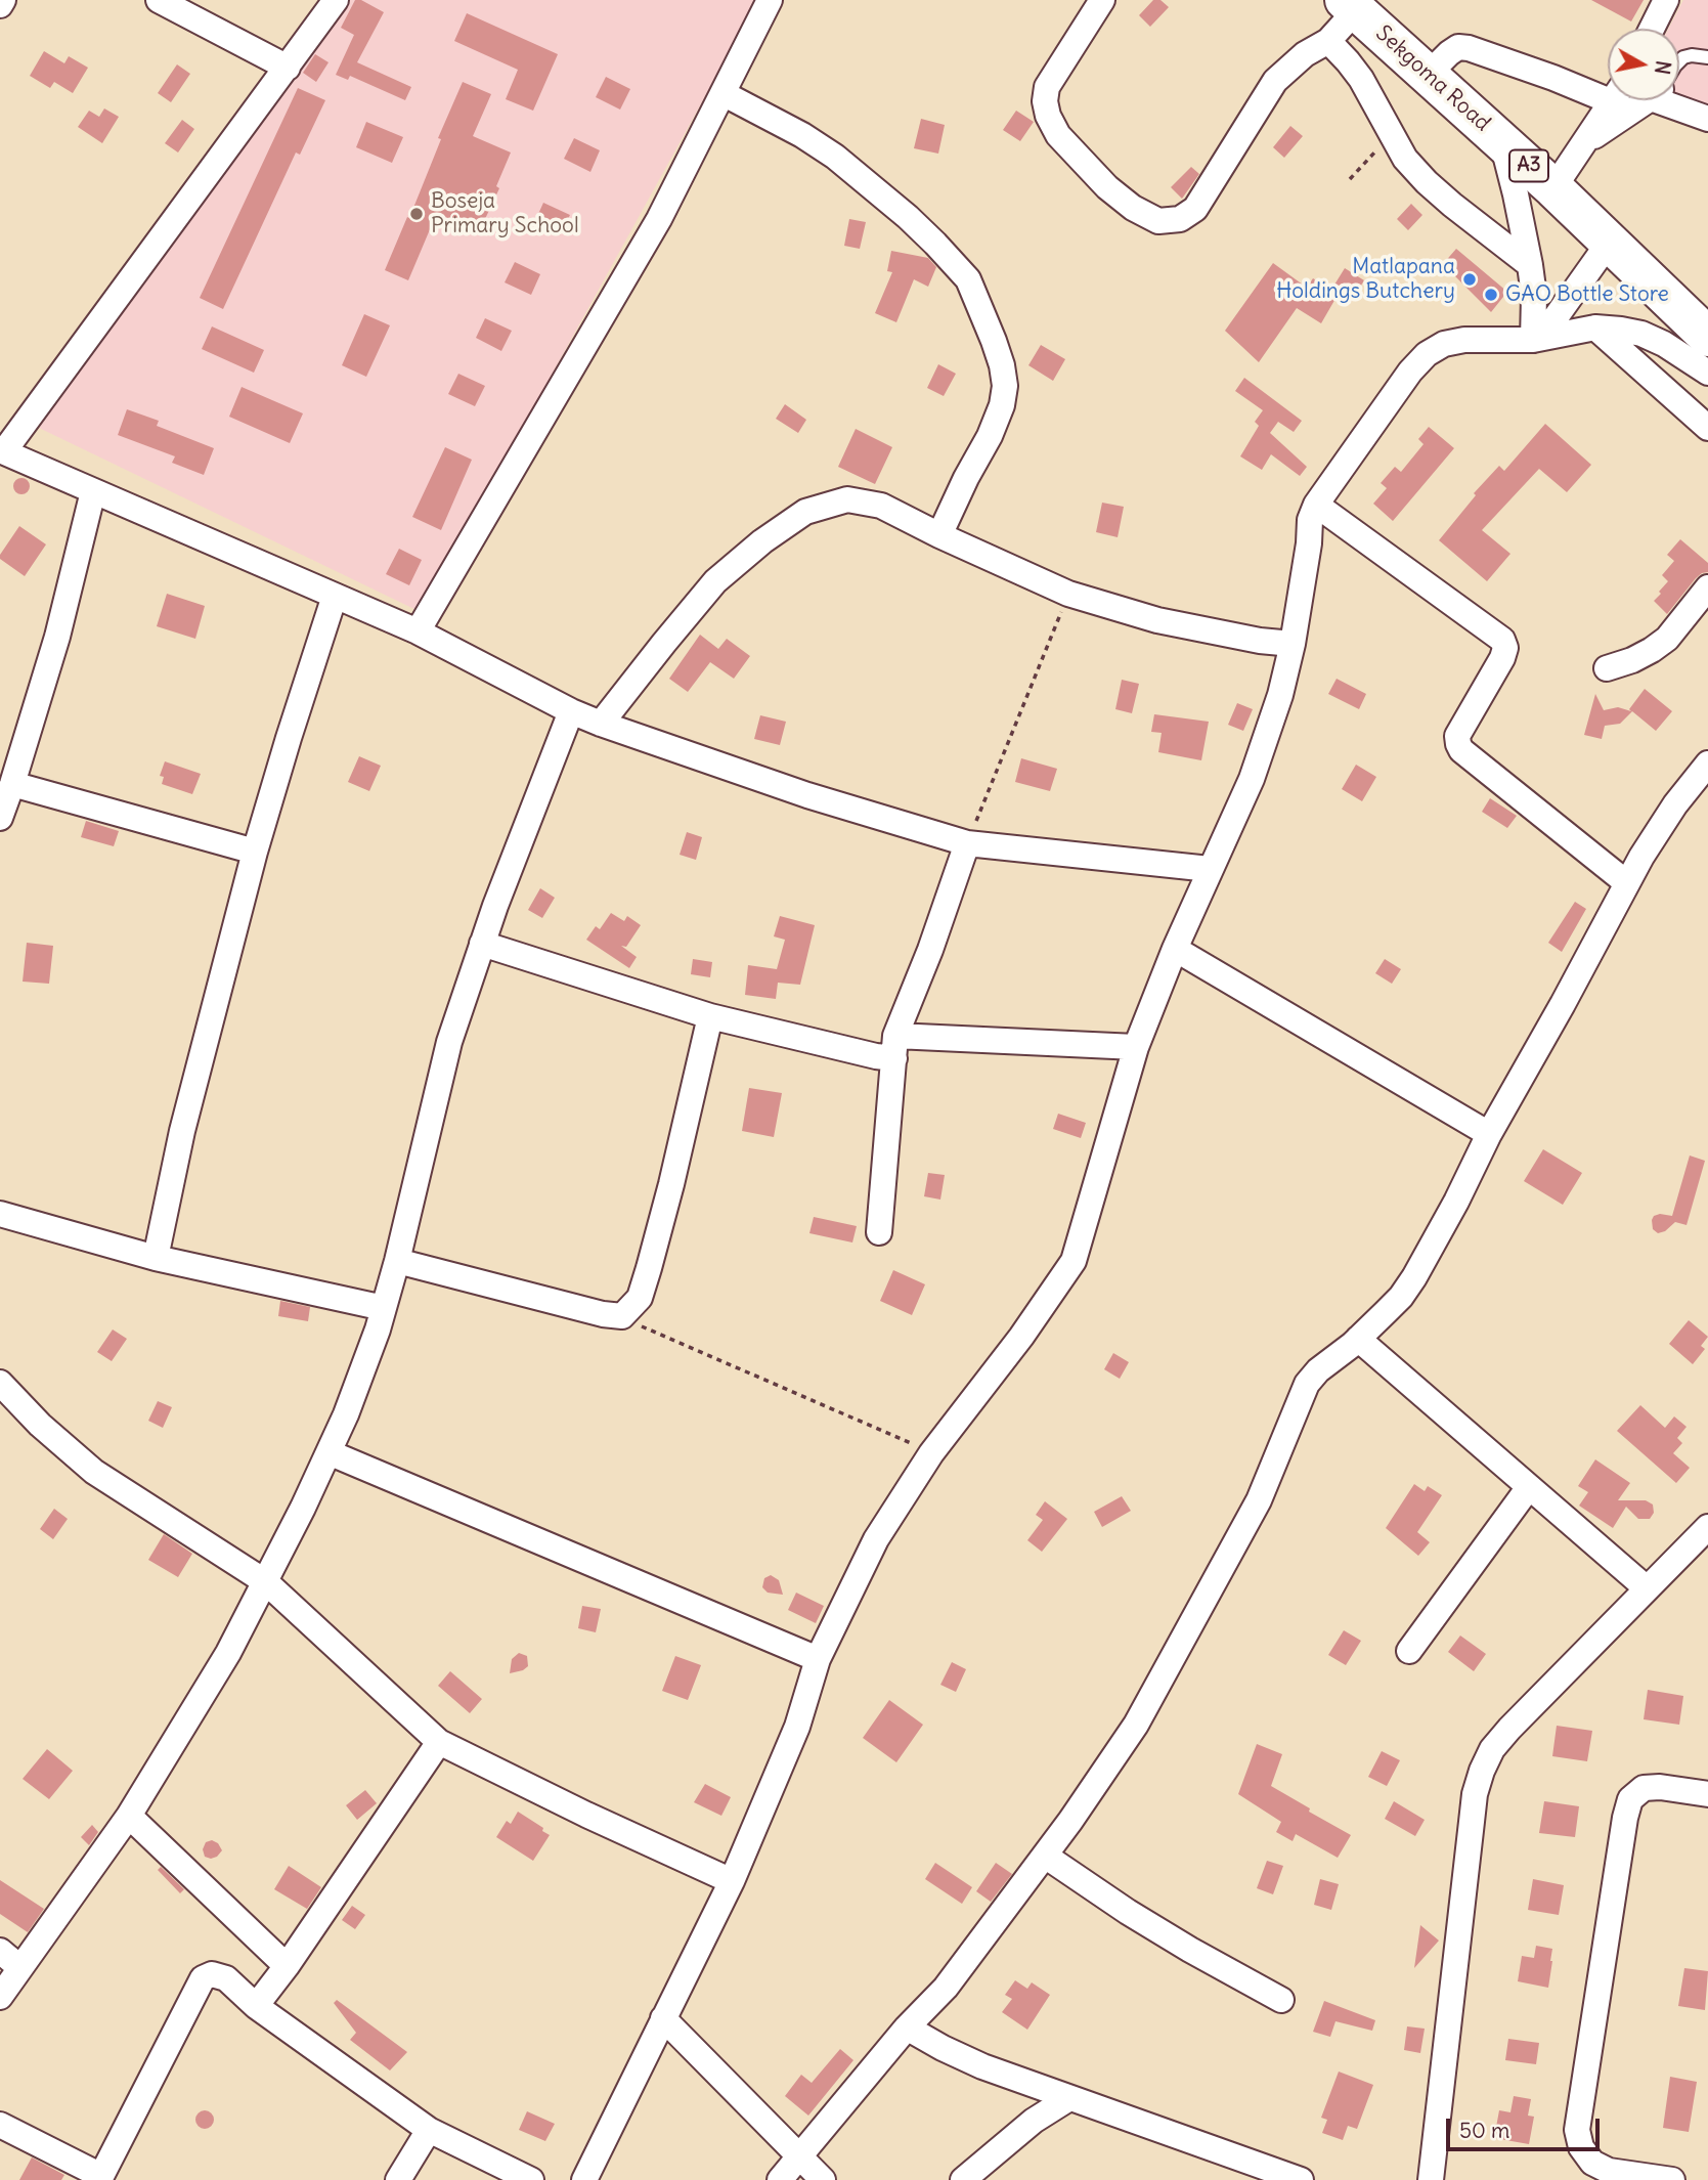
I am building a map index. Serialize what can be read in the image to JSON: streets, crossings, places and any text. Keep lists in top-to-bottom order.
{
  "streets": {
    "highway": ["Sekgoma Road", "A3"]
  },
  "places": ["Boseja Primary School", "Matlapana Holdings Butchery", "GAO Bottle Store"],
  "scale_bar": "50 m",
  "north": "right"
}
